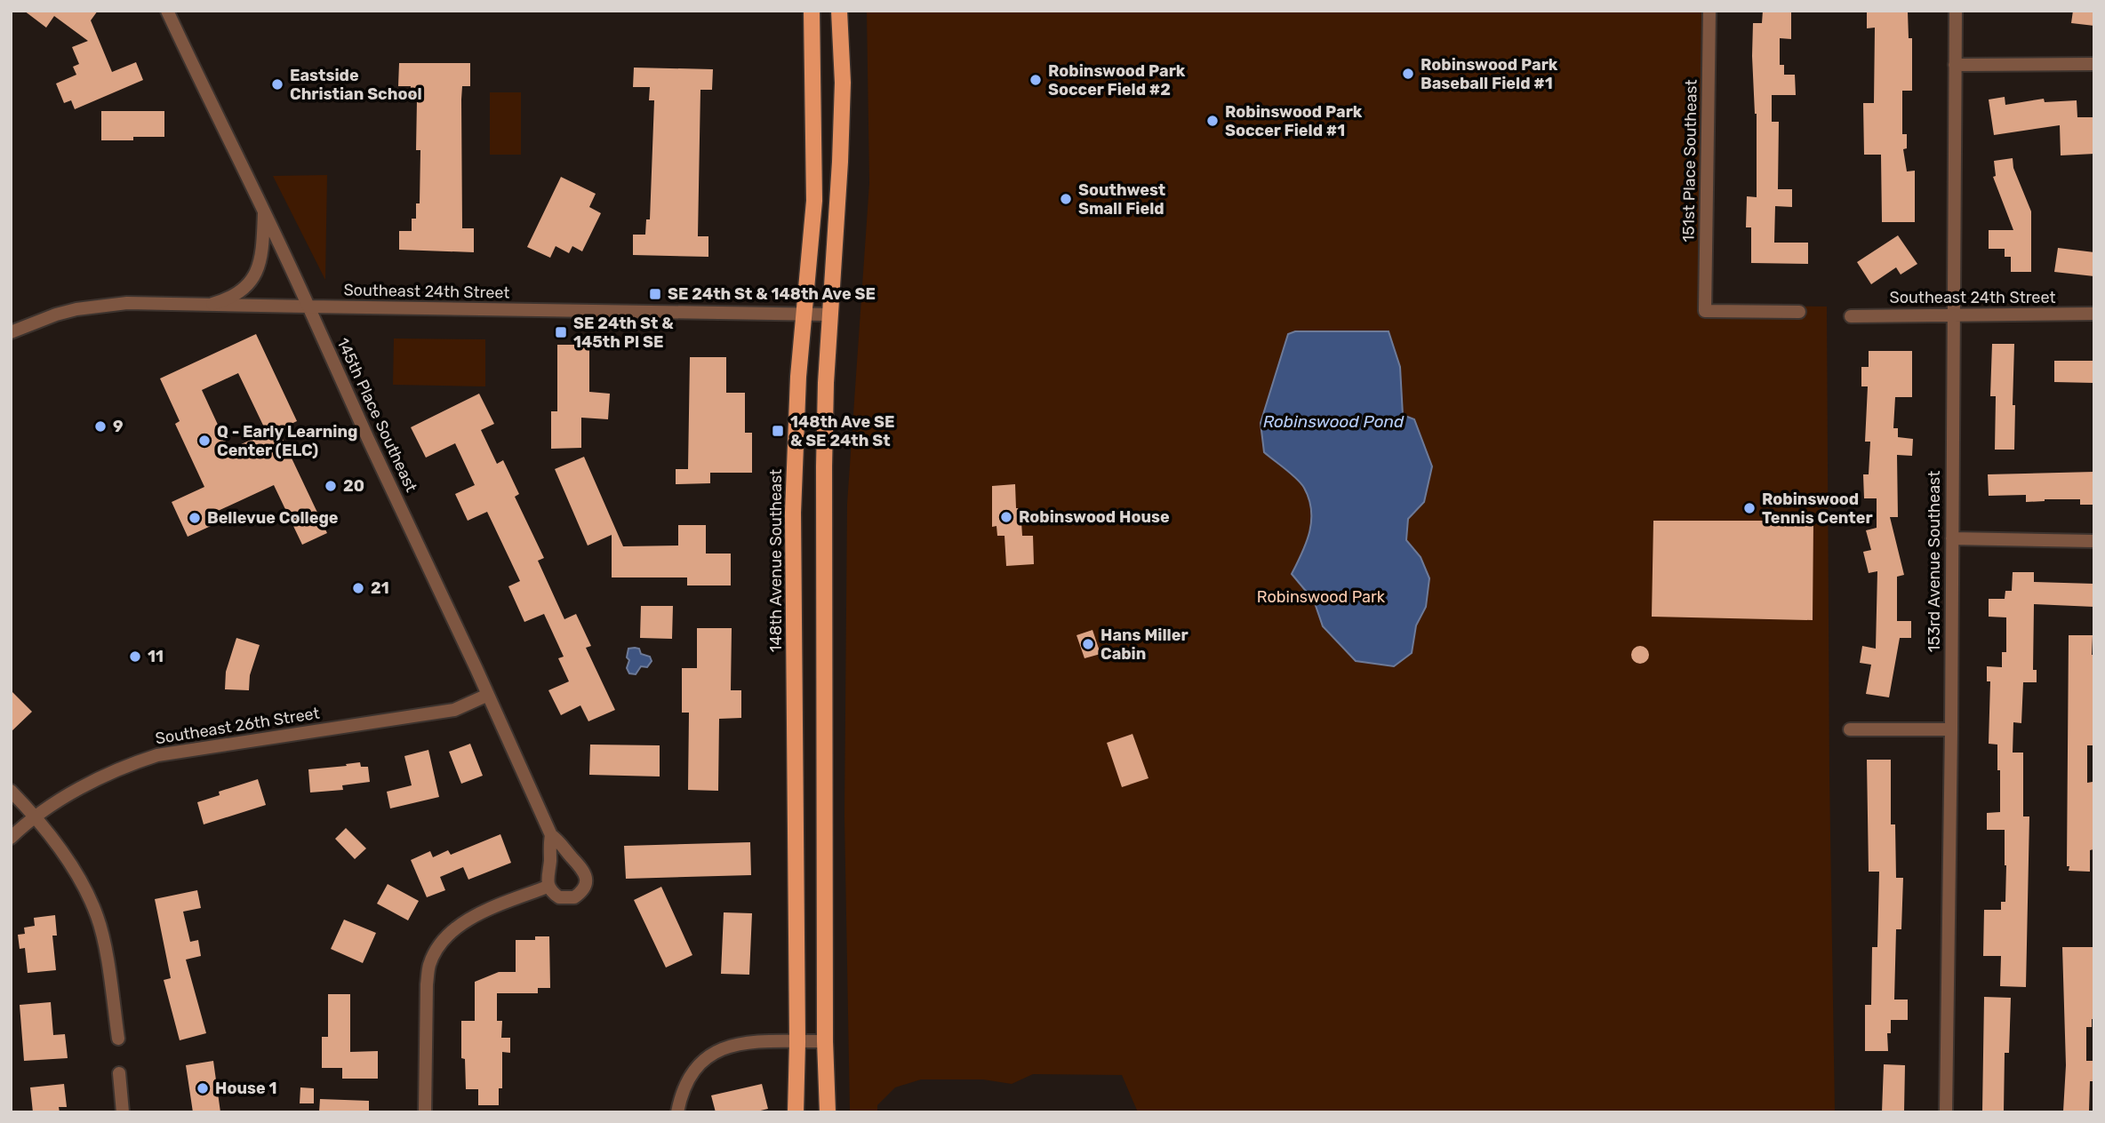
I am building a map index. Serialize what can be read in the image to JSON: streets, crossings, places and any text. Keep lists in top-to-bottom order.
{
  "streets": {
    "main road": ["148th Avenue Southeast"],
    "street": [
      "151st Place Southeast",
      "Southeast 24th Street",
      "145th Place Southeast",
      "153rd Avenue Southeast",
      "Southeast 26th Street"
    ]
  },
  "crossings": [
    ["Southeast 24th Street", "145th Place Southeast"],
    ["Southeast 24th Street", "148th Avenue Southeast"],
    ["Southeast 24th Street", "153rd Avenue Southeast"],
    ["145th Place Southeast", "Southeast 26th Street"]
  ],
  "water": ["Robinswood Pond"],
  "parks": ["Robinswood Park"],
  "places": {
    "other": [
      "Robinswood Park Baseball Field #1",
      "Robinswood Park Soccer Field #2",
      "Eastside Christian School",
      "Robinswood Park Soccer Field #1",
      "Southwest Small Field",
      "9",
      "Q - Early Learning Center (ELC)",
      "20",
      "Robinswood Tennis Center",
      "Robinswood House",
      "Bellevue College",
      "21",
      "Hans Miller Cabin",
      "11",
      "House 1"
    ],
    "transit": ["SE 24th St & 148th Ave SE", "SE 24th St & 145th Pl SE", "148th Ave SE & SE 24th St"]
  }
}
